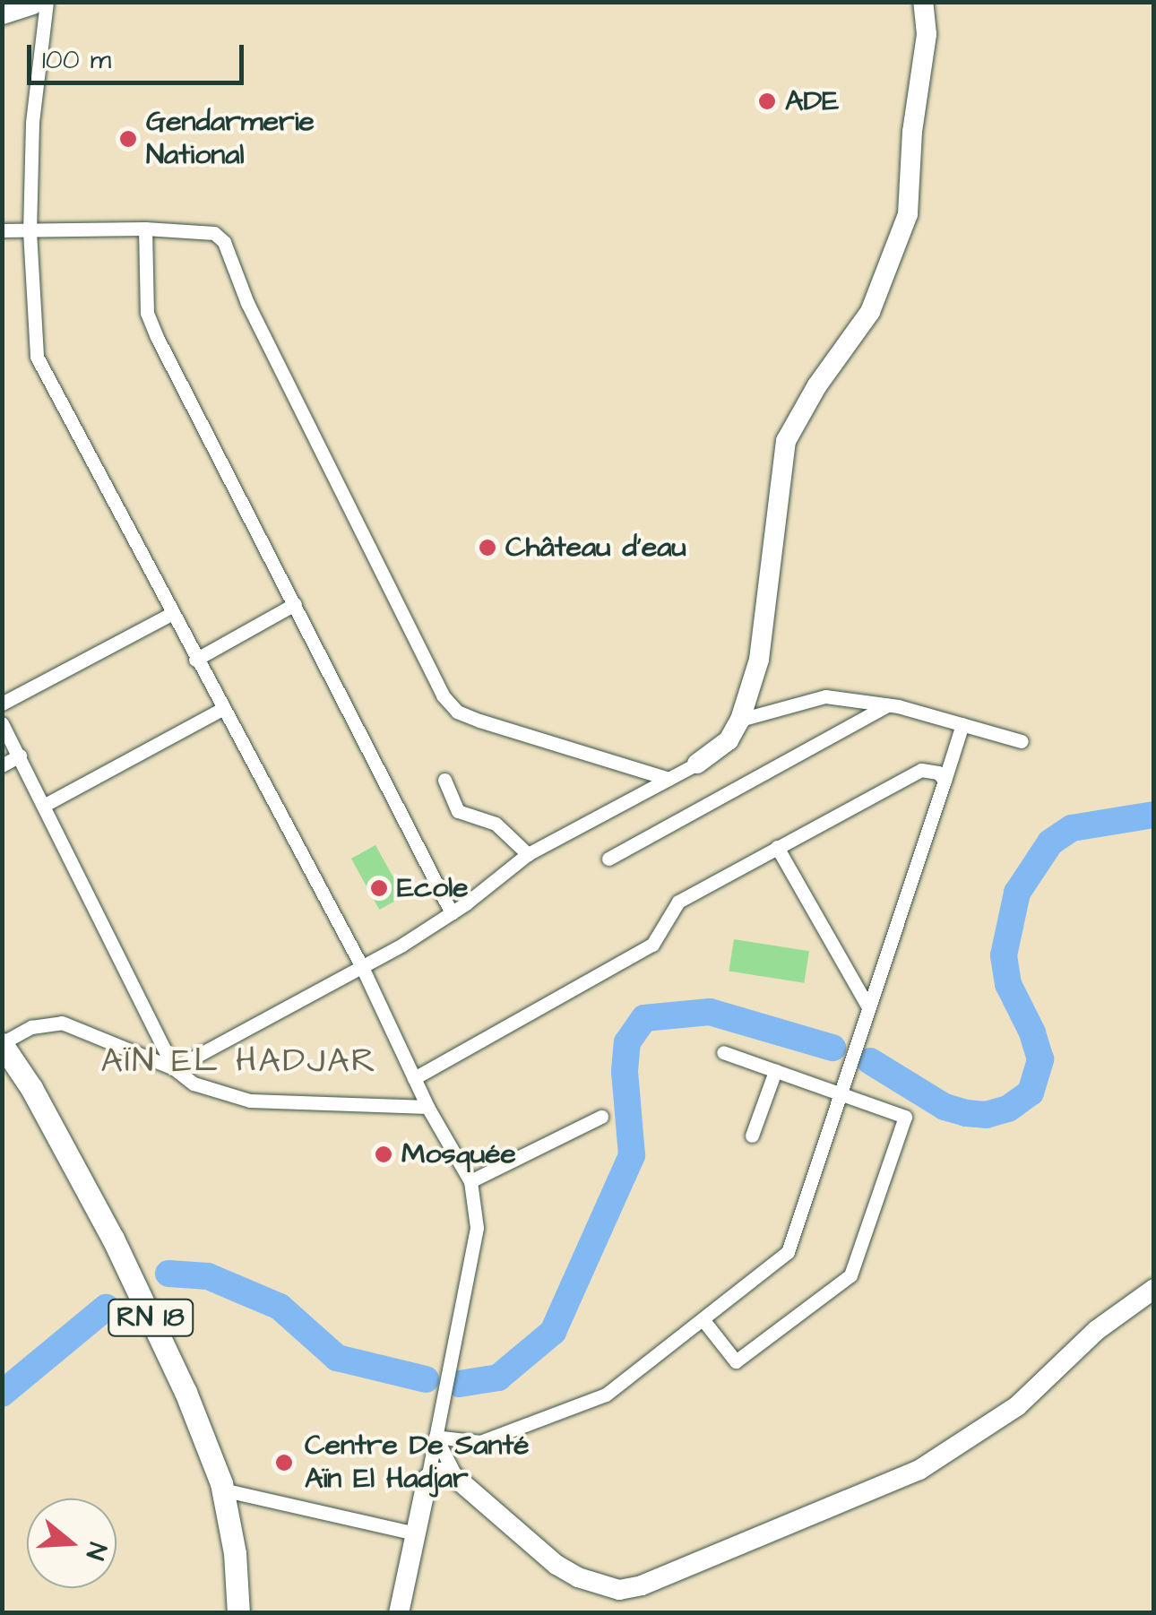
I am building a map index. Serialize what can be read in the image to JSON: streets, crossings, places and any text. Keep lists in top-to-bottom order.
{
  "streets": {
    "main road": ["RN 18"]
  },
  "districts": ["AÏN EL HADJAR"],
  "places": [
    "ADE",
    "Gendarmerie National",
    "Château d'eau",
    "Ecole",
    "Mosquée",
    "Centre De Santé Aïn El Hadjar"
  ],
  "scale_bar": "100 m",
  "north": "right"
}
